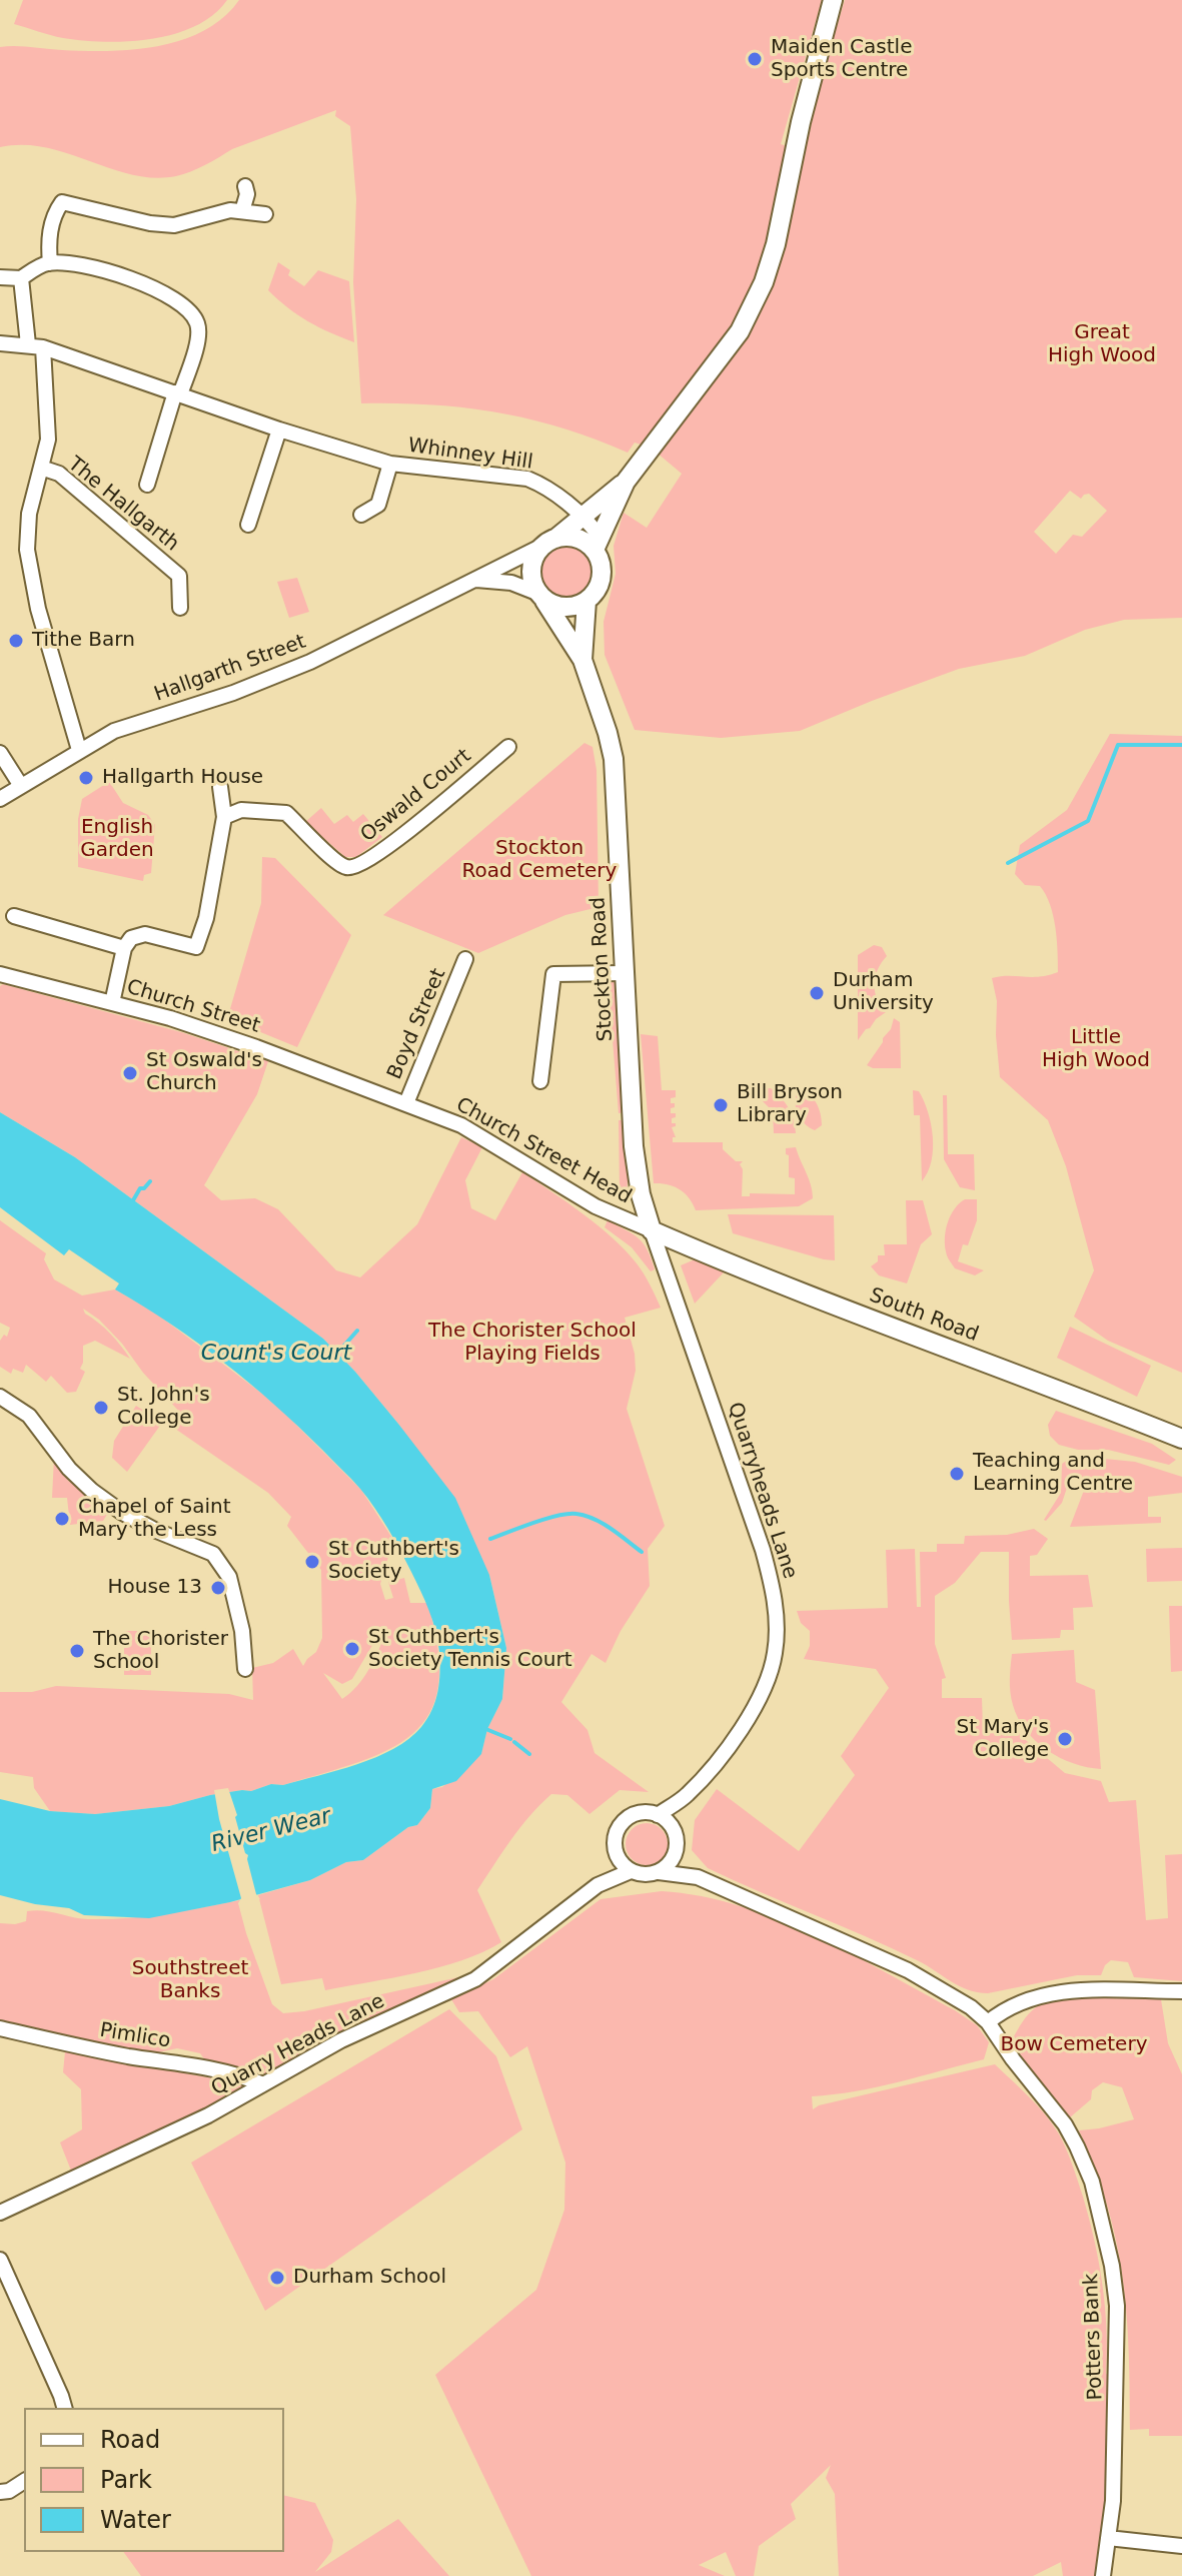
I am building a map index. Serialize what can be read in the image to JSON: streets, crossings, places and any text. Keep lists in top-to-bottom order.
{
  "streets": {
    "main road": ["Stockton Road", "South Road"],
    "street": [
      "Whinney Hill",
      "The Hallgarth",
      "Hallgarth Street",
      "Oswald Court",
      "Church Street",
      "Boyd Street",
      "Church Street Head",
      "Quarryheads Lane",
      "Pimlico",
      "Quarry Heads Lane",
      "Potters Bank"
    ]
  },
  "crossings": [
    ["Whinney Hill", "Hallgarth Street"],
    ["Whinney Hill", "Stockton Road"],
    ["Hallgarth Street", "Stockton Road"],
    ["Stockton Road", "Church Street Head"],
    ["Stockton Road", "South Road"],
    ["Stockton Road", "Quarryheads Lane"],
    ["Church Street", "Church Street Head"],
    ["Boyd Street", "Church Street Head"],
    ["Church Street Head", "South Road"],
    ["Church Street Head", "Quarryheads Lane"],
    ["South Road", "Quarryheads Lane"],
    ["Pimlico", "Quarry Heads Lane"],
    ["Quarry Heads Lane", "Potters Bank"]
  ],
  "water": ["Count's Court", "River Wear"],
  "parks": [
    "Great High Wood",
    "English Garden",
    "Stockton Road Cemetery",
    "Little High Wood",
    "The Chorister School Playing Fields",
    "Southstreet Banks",
    "Bow Cemetery"
  ],
  "places": [
    "Maiden Castle Sports Centre",
    "Tithe Barn",
    "Hallgarth House",
    "Durham University",
    "St Oswald's Church",
    "Bill Bryson Library",
    "St. John's College",
    "Teaching and Learning Centre",
    "Chapel of Saint Mary the Less",
    "St Cuthbert's Society",
    "House 13",
    "St Cuthbert's Society Tennis Court",
    "The Chorister School",
    "St Mary's College",
    "Durham School"
  ],
  "legend": ["Road", "Park", "Water"]
}
